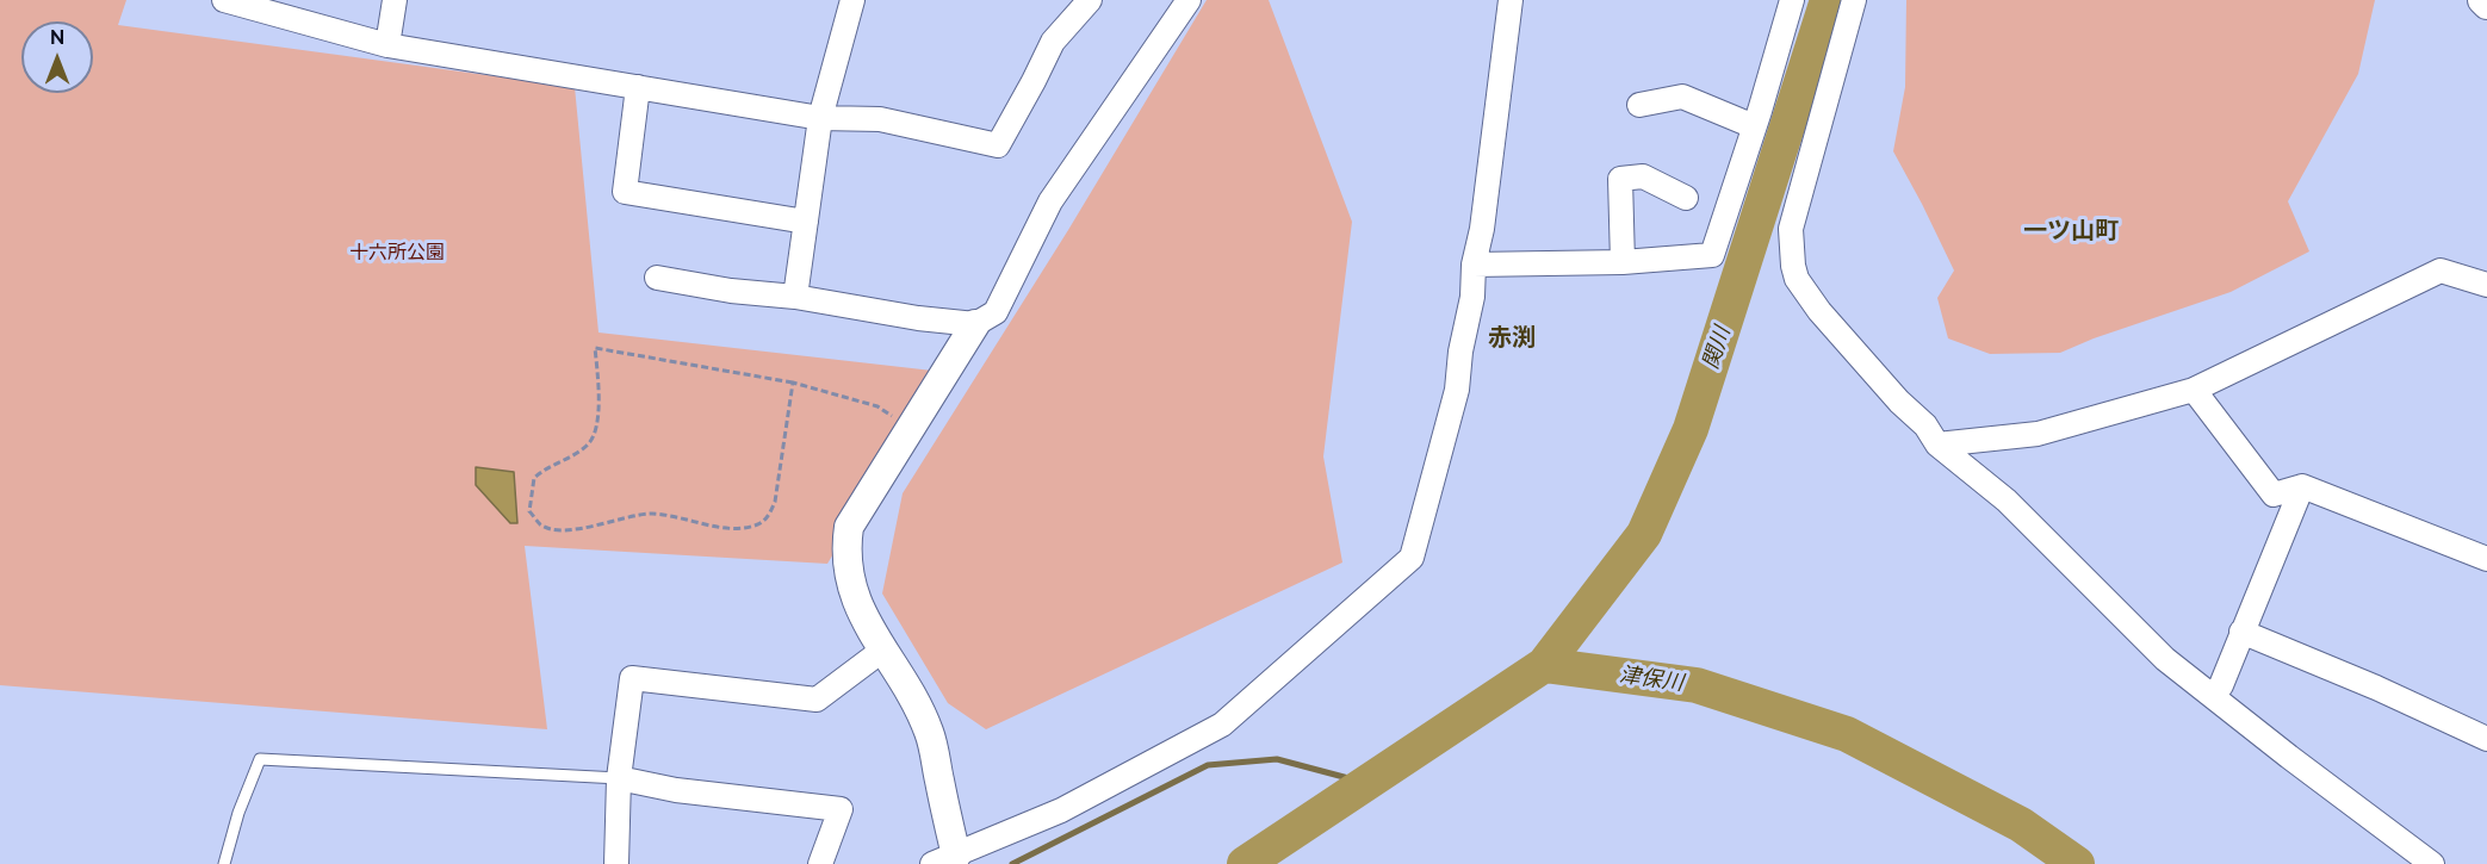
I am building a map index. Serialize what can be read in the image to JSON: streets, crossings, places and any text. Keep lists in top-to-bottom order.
{
  "districts": ["一ツ山町", "赤渕"],
  "water": ["関川", "津保川"],
  "parks": ["十六所公園"],
  "north": "top"
}
